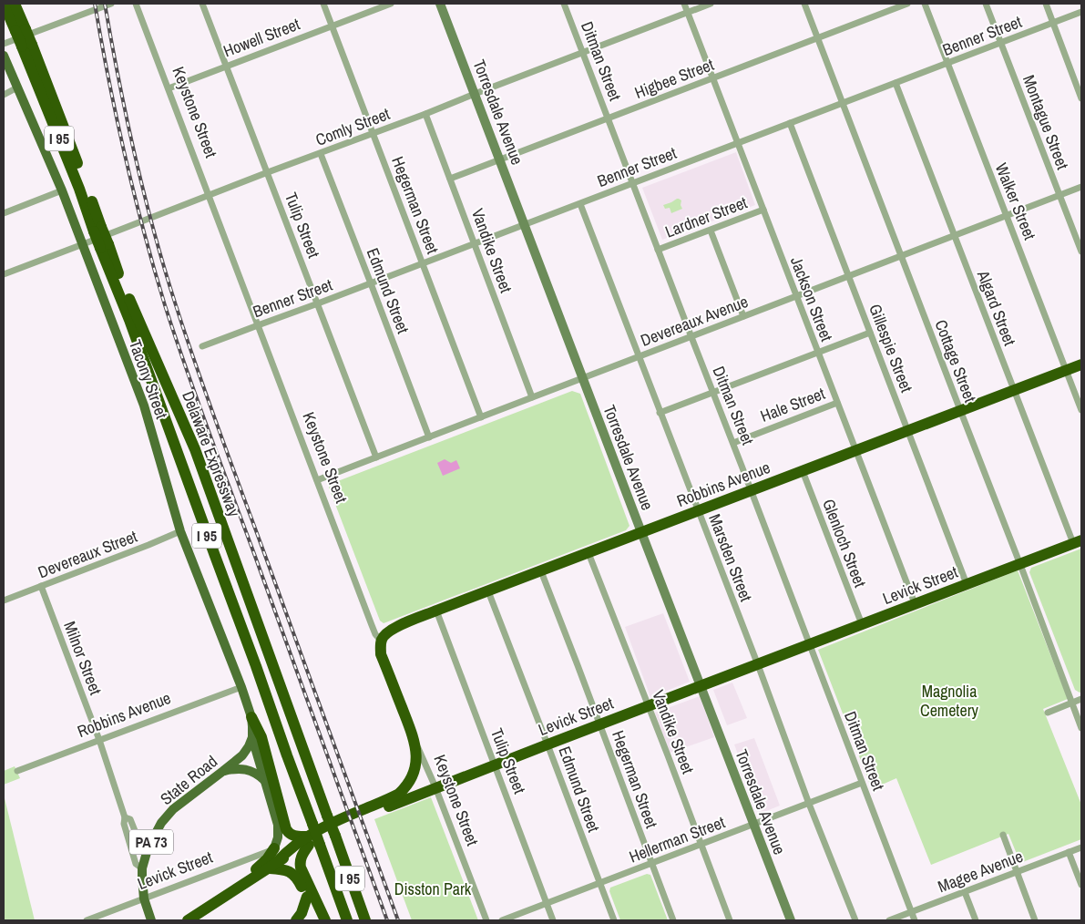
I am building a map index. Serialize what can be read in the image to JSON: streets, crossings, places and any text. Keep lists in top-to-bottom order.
{
  "streets": {
    "highway": [
      "Keystone Street",
      "I 95",
      "Delaware Expressway",
      "Robbins Avenue",
      "Levick Street"
    ],
    "main road": ["Tacony Street", "State Road", "PA 73"],
    "street": [
      "Benner Street",
      "Howell Street",
      "Ditman Street",
      "Higbee Street",
      "Torresdale Avenue",
      "Montague Street",
      "Comly Street",
      "Walker Street",
      "Hegerman Street",
      "Lardner Street",
      "Tulip Street",
      "Vandike Street",
      "Edmund Street",
      "Jackson Street",
      "Algard Street",
      "Devereaux Avenue",
      "Gillespie Street",
      "Cottage Street",
      "Hale Street",
      "Glenloch Street",
      "Devereaux Street",
      "Marsden Street",
      "Milnor Street",
      "Hellerman Street",
      "Magee Avenue"
    ]
  },
  "crossings": [
    ["Benner Street", "Ditman Street"],
    ["Benner Street", "Keystone Street"],
    ["Benner Street", "Torresdale Avenue"],
    ["Benner Street", "Montague Street"],
    ["Benner Street", "Walker Street"],
    ["Benner Street", "Hegerman Street"],
    ["Benner Street", "Tulip Street"],
    ["Benner Street", "Vandike Street"],
    ["Benner Street", "Edmund Street"],
    ["Benner Street", "Jackson Street"],
    ["Benner Street", "Algard Street"],
    ["Benner Street", "Gillespie Street"],
    ["Benner Street", "Cottage Street"],
    ["Benner Street", "Marsden Street"],
    ["Howell Street", "Keystone Street"],
    ["Howell Street", "Hegerman Street"],
    ["Howell Street", "Tulip Street"],
    ["Ditman Street", "Higbee Street"],
    ["Ditman Street", "Comly Street"],
    ["Ditman Street", "Lardner Street"],
    ["Ditman Street", "Devereaux Avenue"],
    ["Ditman Street", "Hale Street"],
    ["Ditman Street", "Robbins Avenue"],
    ["Ditman Street", "Levick Street"],
    ["Ditman Street", "Hellerman Street"],
    ["Ditman Street", "Magee Avenue"],
    ["Higbee Street", "Torresdale Avenue"],
    ["Higbee Street", "Vandike Street"],
    ["Higbee Street", "Jackson Street"],
    ["Higbee Street", "Cottage Street"],
    ["Keystone Street", "Comly Street"],
    ["Keystone Street", "Devereaux Avenue"],
    ["Keystone Street", "Robbins Avenue"],
    ["Keystone Street", "Levick Street"],
    ["Torresdale Avenue", "Comly Street"],
    ["Torresdale Avenue", "Devereaux Avenue"],
    ["Torresdale Avenue", "Robbins Avenue"],
    ["Torresdale Avenue", "Levick Street"],
    ["Torresdale Avenue", "Hellerman Street"],
    ["Montague Street", "Devereaux Avenue"],
    ["Comly Street", "Hegerman Street"],
    ["Comly Street", "Tulip Street"],
    ["Comly Street", "Vandike Street"],
    ["Comly Street", "Edmund Street"],
    ["Comly Street", "Jackson Street"],
    ["Comly Street", "Tacony Street"],
    ["Walker Street", "Devereaux Avenue"],
    ["Walker Street", "Robbins Avenue"],
    ["Hegerman Street", "Devereaux Avenue"],
    ["Hegerman Street", "Robbins Avenue"],
    ["Hegerman Street", "Levick Street"],
    ["Hegerman Street", "Hellerman Street"],
    ["Lardner Street", "Jackson Street"],
    ["Tulip Street", "Devereaux Avenue"],
    ["Tulip Street", "Robbins Avenue"],
    ["Tulip Street", "Levick Street"],
    ["Tulip Street", "Hellerman Street"],
    ["Vandike Street", "Devereaux Avenue"],
    ["Vandike Street", "Robbins Avenue"],
    ["Vandike Street", "Levick Street"],
    ["Vandike Street", "Hellerman Street"],
    ["Edmund Street", "Devereaux Avenue"],
    ["Edmund Street", "Robbins Avenue"],
    ["Edmund Street", "Levick Street"],
    ["Edmund Street", "Hellerman Street"],
    ["Jackson Street", "Devereaux Avenue"],
    ["Jackson Street", "Hale Street"],
    ["Jackson Street", "Robbins Avenue"],
    ["Jackson Street", "Levick Street"],
    ["Algard Street", "Devereaux Avenue"],
    ["Algard Street", "Robbins Avenue"],
    ["Algard Street", "Levick Street"],
    ["Devereaux Avenue", "Gillespie Street"],
    ["Devereaux Avenue", "Cottage Street"],
    ["Devereaux Avenue", "Marsden Street"],
    ["Gillespie Street", "Robbins Avenue"],
    ["Gillespie Street", "Levick Street"],
    ["Cottage Street", "Robbins Avenue"],
    ["Cottage Street", "Levick Street"],
    ["Tacony Street", "Robbins Avenue"],
    ["Tacony Street", "Devereaux Street"],
    ["Delaware Expressway", "Levick Street"],
    ["Robbins Avenue", "Glenloch Street"],
    ["Robbins Avenue", "Marsden Street"],
    ["Robbins Avenue", "Milnor Street"],
    ["Glenloch Street", "Levick Street"],
    ["Devereaux Street", "Milnor Street"],
    ["Marsden Street", "Levick Street"],
    ["Marsden Street", "Hellerman Street"],
    ["Levick Street", "State Road"],
    ["Milnor Street", "State Road"]
  ],
  "parks": ["Magnolia Cemetery", "Disston Park"]
}
